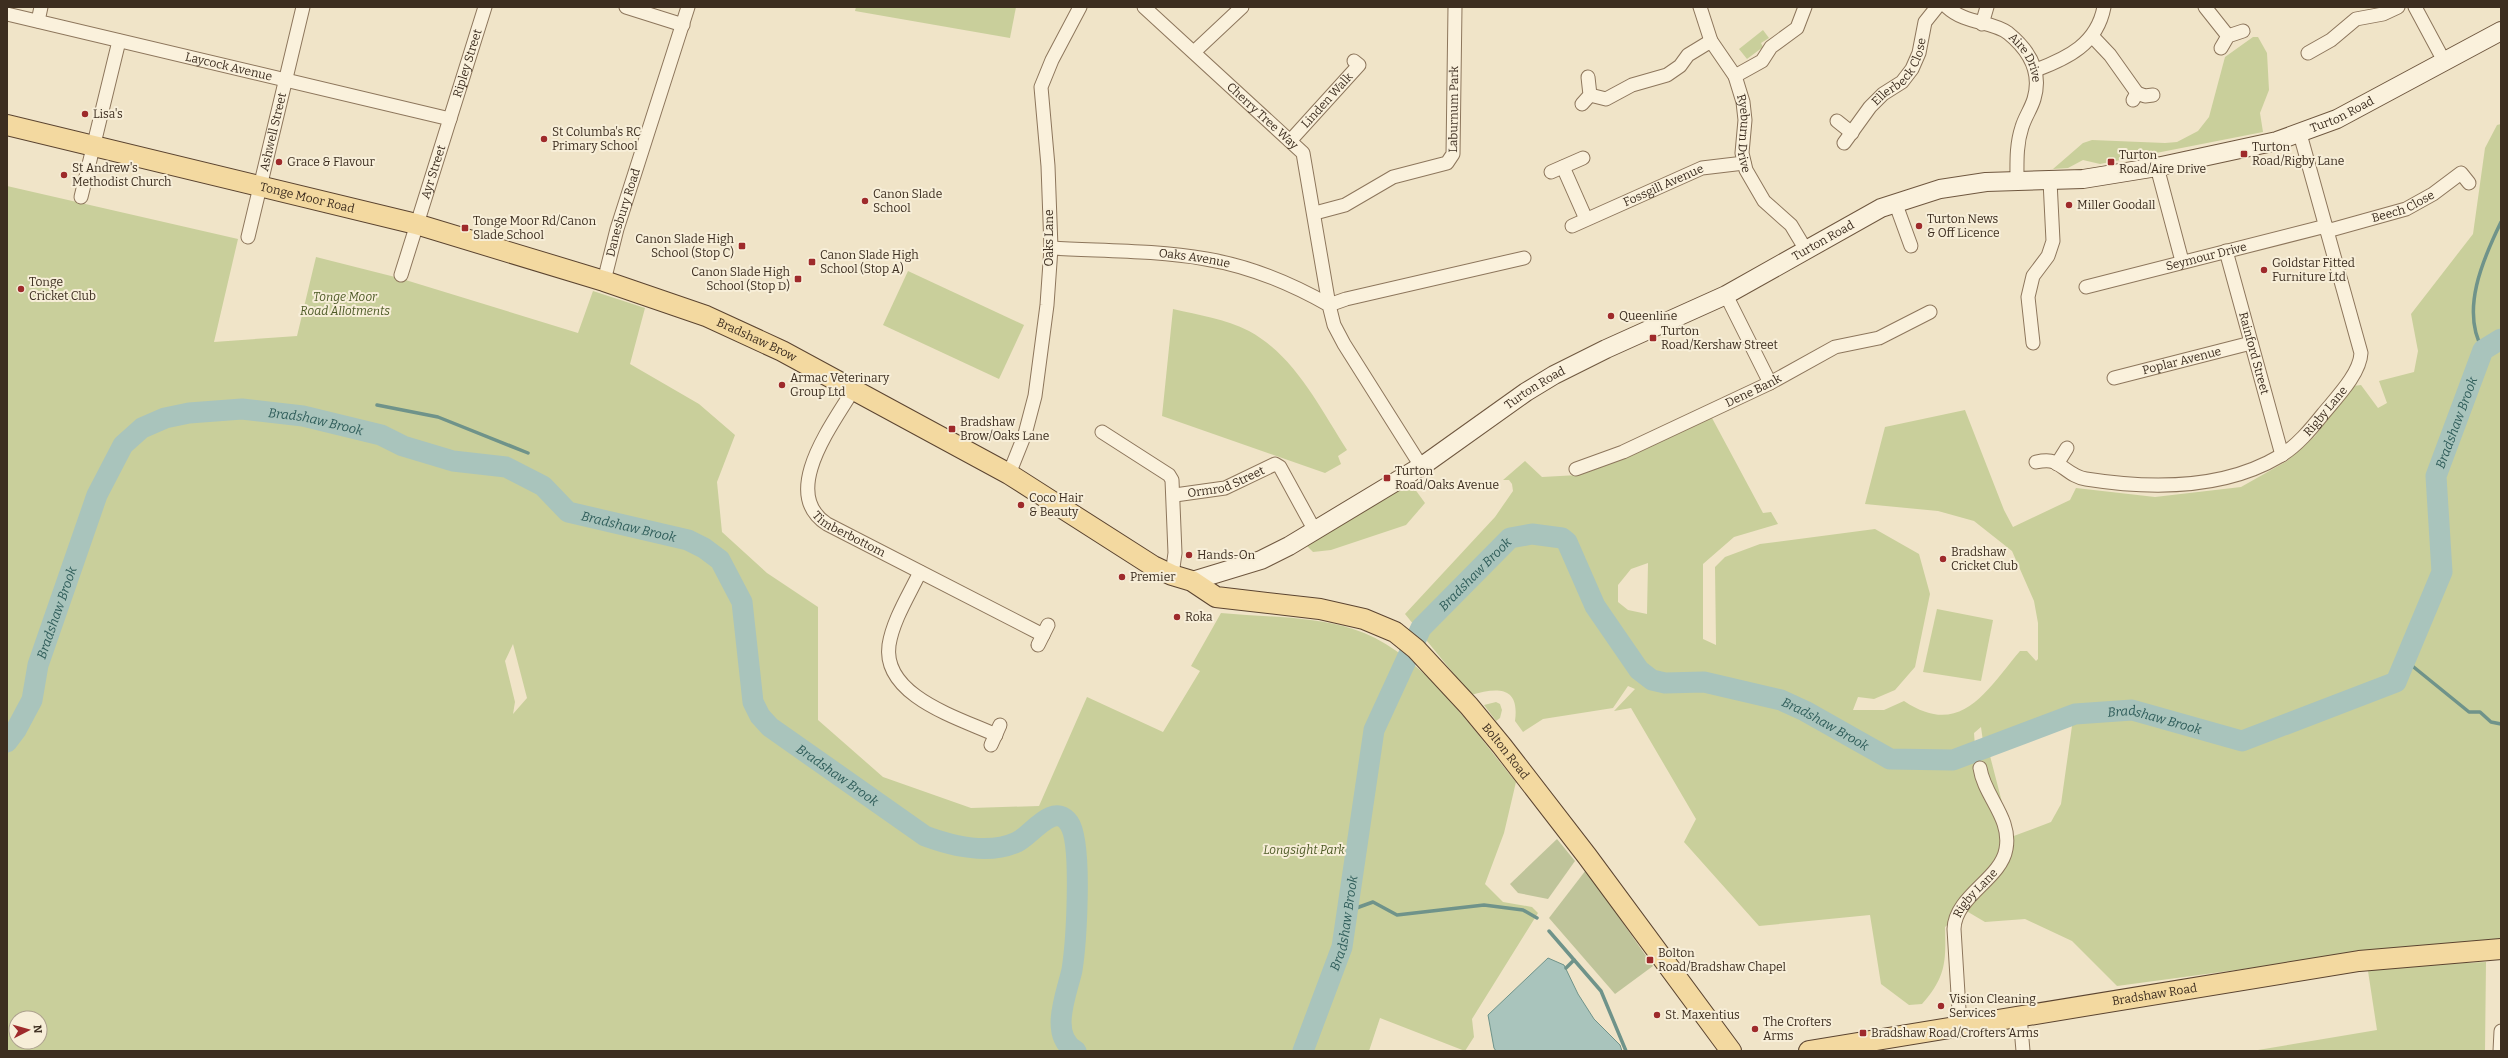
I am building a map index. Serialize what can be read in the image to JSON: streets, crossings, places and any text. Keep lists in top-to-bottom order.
{
  "streets": {
    "main road": [
      "Turton Road",
      "Tonge Moor Road",
      "Bradshaw Brow",
      "Bolton Road",
      "Bradshaw Road"
    ],
    "street": [
      "Aire Drive",
      "Ripley Street",
      "Laycock Avenue",
      "Ellerbeck Close",
      "Linden Walk",
      "Laburnum Park",
      "Cherry Tree Way",
      "Ashwell Street",
      "Ryeburn Drive",
      "Ayr Street",
      "Fossgill Avenue",
      "Beech Close",
      "Danesbury Road",
      "Oaks Lane",
      "Seymour Drive",
      "Oaks Avenue",
      "Rainford Street",
      "Poplar Avenue",
      "Dene Bank",
      "Rigby Lane",
      "Ormrod Street",
      "Timberbottom"
    ]
  },
  "crossings": [
    ["Aire Drive", "Turton Road"],
    ["Ripley Street", "Laycock Avenue"],
    ["Ripley Street", "Ayr Street"],
    ["Laycock Avenue", "Ashwell Street"],
    ["Laycock Avenue", "Ayr Street"],
    ["Linden Walk", "Cherry Tree Way"],
    ["Laburnum Park", "Cherry Tree Way"],
    ["Turton Road", "Ryeburn Drive"],
    ["Turton Road", "Bradshaw Brow"],
    ["Turton Road", "Rigby Lane"],
    ["Turton Road", "Ormrod Street"],
    ["Turton Road", "Bolton Road"],
    ["Cherry Tree Way", "Oaks Avenue"],
    ["Ashwell Street", "Tonge Moor Road"],
    ["Ryeburn Drive", "Fossgill Avenue"],
    ["Ayr Street", "Tonge Moor Road"],
    ["Tonge Moor Road", "Danesbury Road"],
    ["Tonge Moor Road", "Bradshaw Brow"],
    ["Beech Close", "Seymour Drive"],
    ["Beech Close", "Rigby Lane"],
    ["Danesbury Road", "Bradshaw Brow"],
    ["Oaks Lane", "Oaks Avenue"],
    ["Oaks Lane", "Bradshaw Brow"],
    ["Seymour Drive", "Rainford Street"],
    ["Seymour Drive", "Rigby Lane"],
    ["Bradshaw Brow", "Timberbottom"],
    ["Bradshaw Brow", "Bolton Road"],
    ["Rainford Street", "Poplar Avenue"],
    ["Rainford Street", "Rigby Lane"],
    ["Rigby Lane", "Bradshaw Road"]
  ],
  "water": ["Bradshaw Brook"],
  "parks": ["Tonge Moor Road Allotments", "Longsight Park"],
  "places": {
    "other": [
      "Lisa's",
      "St Columba's RC Primary School",
      "Grace & Flavour",
      "St Andrew's Methodist Church",
      "Canon Slade School",
      "Miller Goodall",
      "Turton News & Off Licence",
      "Goldstar Fitted Furniture Ltd",
      "Tonge Cricket Club",
      "Queenline",
      "Armac Veterinary Group Ltd",
      "Coco Hair & Beauty",
      "Hands-On",
      "Bradshaw Cricket Club",
      "Premier",
      "Roka",
      "Vision Cleaning Services",
      "St. Maxentius",
      "The Crofters Arms"
    ],
    "transit": [
      "Turton Road/Rigby Lane",
      "Turton Road/Aire Drive",
      "Tonge Moor Rd/Canon Slade School",
      "Canon Slade High School (Stop C)",
      "Canon Slade High School (Stop A)",
      "Canon Slade High School (Stop D)",
      "Turton Road/Kershaw Street",
      "Bradshaw Brow/Oaks Lane",
      "Turton Road/Oaks Avenue",
      "Bolton Road/Bradshaw Chapel",
      "Bradshaw Road/Crofters Arms"
    ]
  },
  "north": "right"
}
